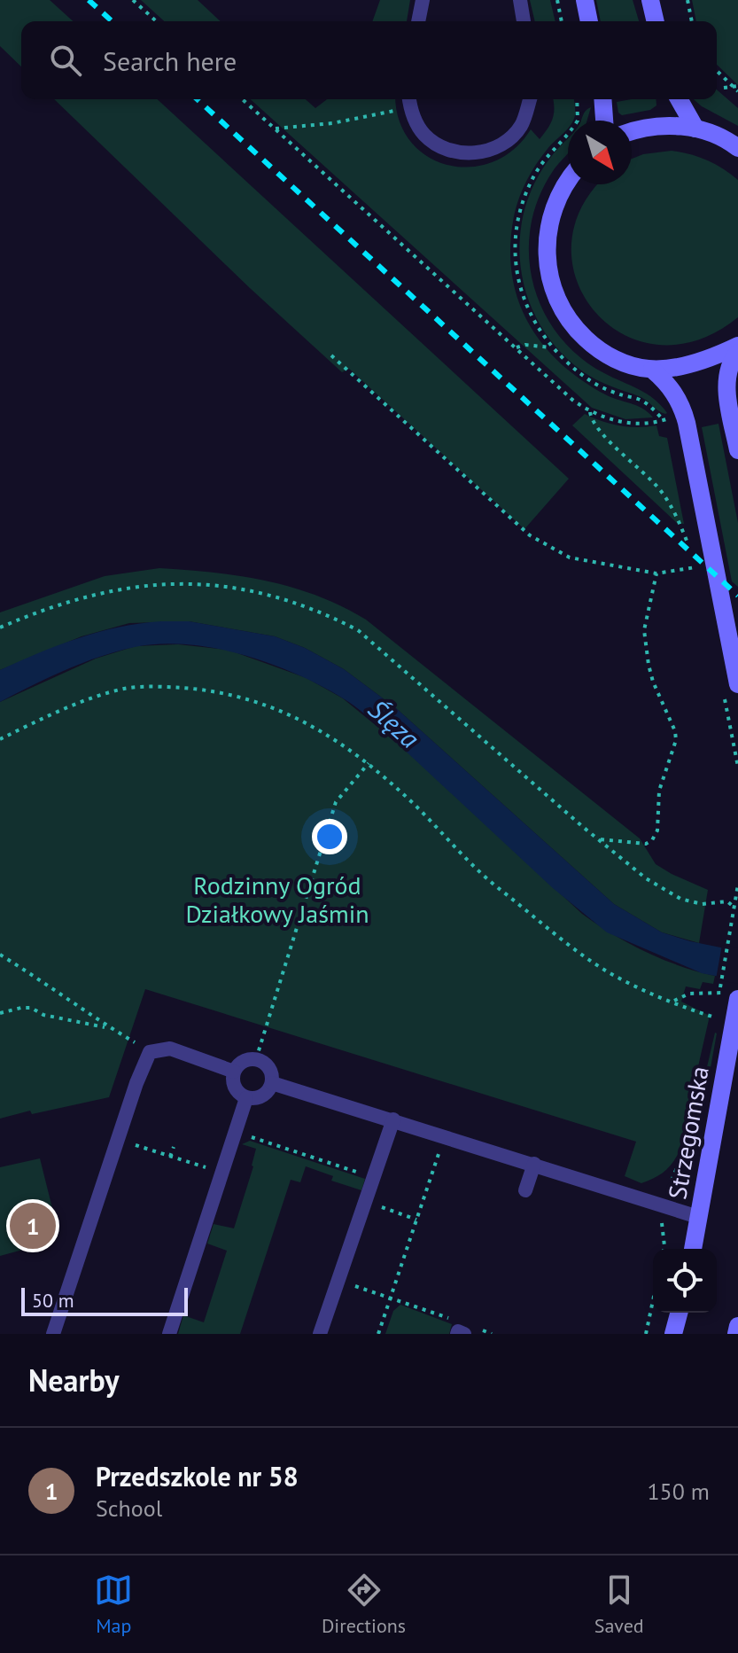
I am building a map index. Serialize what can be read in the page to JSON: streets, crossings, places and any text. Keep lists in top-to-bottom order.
{
  "streets": {
    "main road": ["Strzegomska"]
  },
  "water": ["Ślęza"],
  "parks": ["Rodzinny Ogród Działkowy Jaśmin"],
  "scale_bar": "50 m",
  "north": "bottom right",
  "page": {
    "search": "Search here",
    "pins": "1",
    "scale": "50 m",
    "heading": "Nearby",
    "list": [
      {
        "mark": "1",
        "name": "Przedszkole nr 58",
        "note": "School",
        "value": "150 m"
      }
    ],
    "nav": ["Map", "Directions", "Saved"]
  }
}
